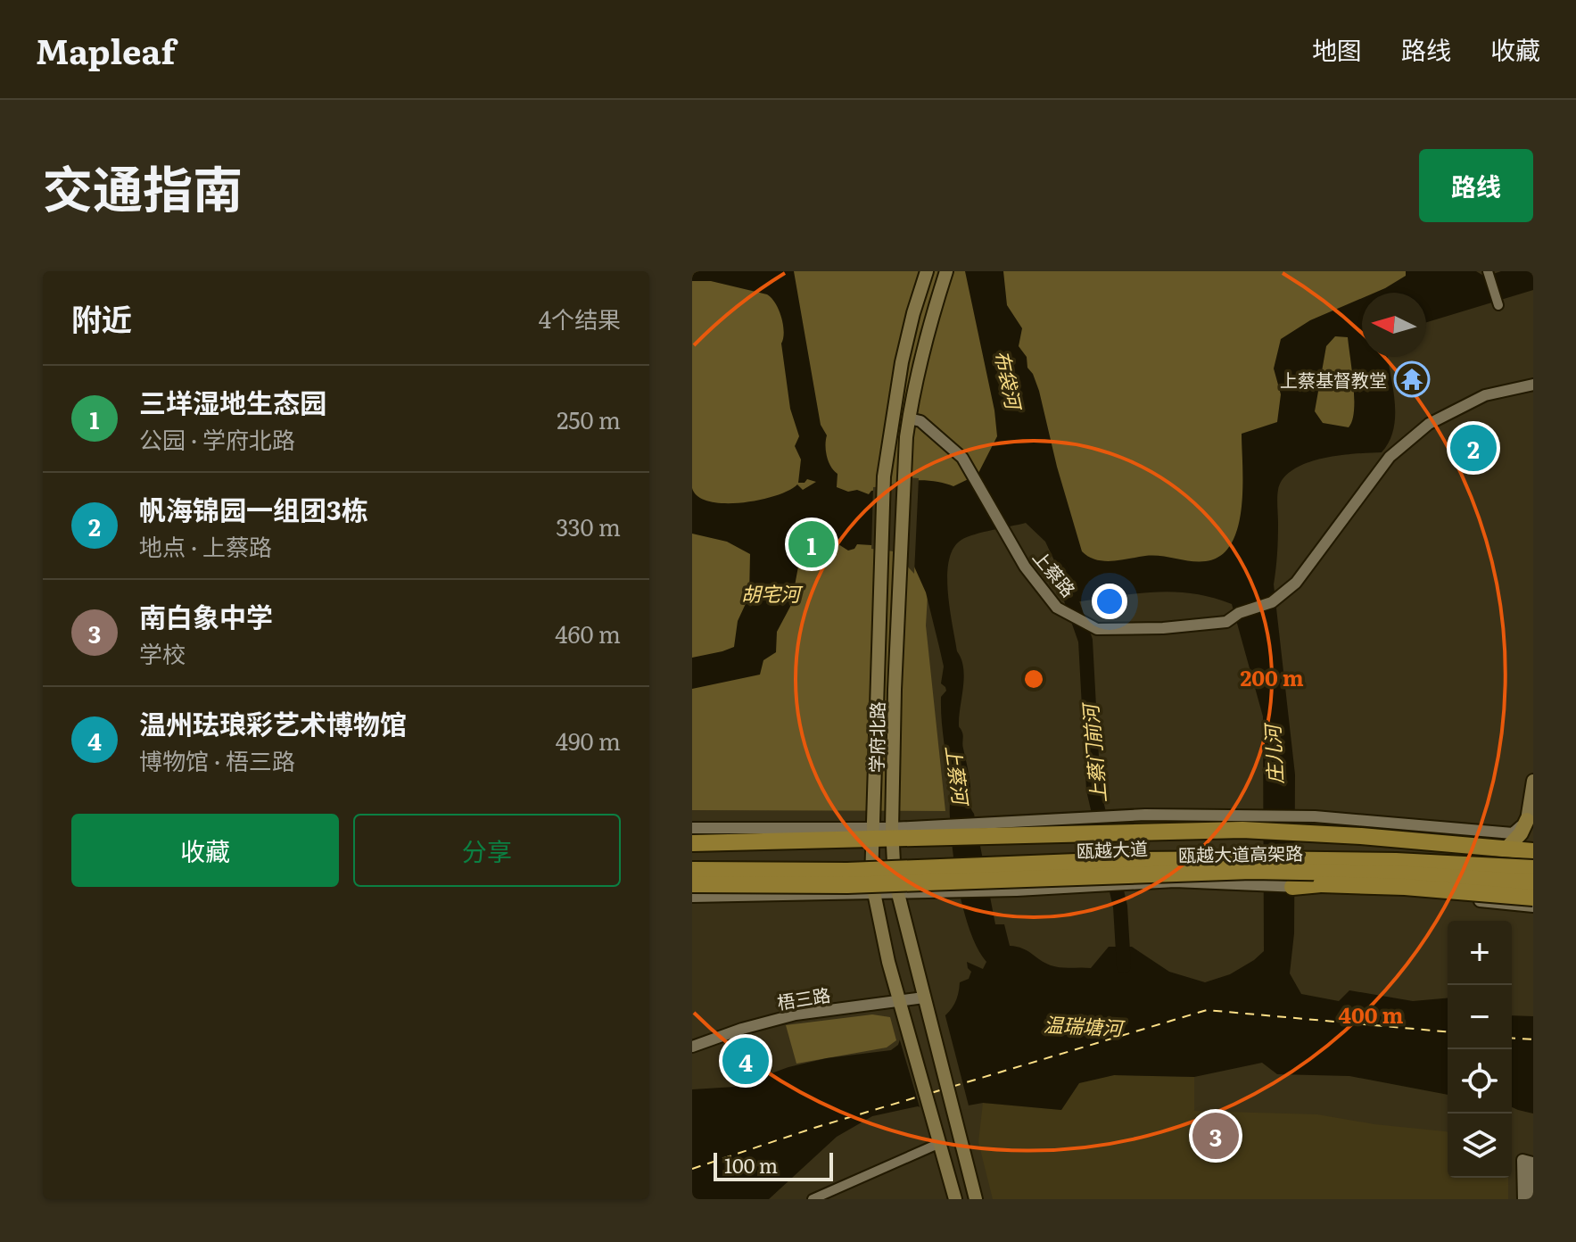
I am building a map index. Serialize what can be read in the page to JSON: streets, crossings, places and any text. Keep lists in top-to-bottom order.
{
  "streets": {
    "highway": ["瓯越大道", "瓯越大道高架路"],
    "main road": ["学府北路"],
    "street": ["上蔡路", "梧三路"]
  },
  "crossings": [
    ["上蔡路", "学府北路"],
    ["学府北路", "瓯越大道"],
    ["学府北路", "梧三路"],
    ["瓯越大道", "瓯越大道高架路"]
  ],
  "water": [
    "布袋河",
    "胡宅河",
    "上蔡门前河",
    "庄儿河",
    "上蔡河",
    "温瑞塘河"
  ],
  "places": {
    "temple": ["上蔡基督教堂"]
  },
  "scale_bar": "100 m",
  "north": "left",
  "page": {
    "header": "Mapleaf",
    "nav": ["地图", "路线", "收藏"],
    "title": "交通指南",
    "buttons": [
      "路线",
      ["收藏", "分享"]
    ],
    "heading": ["附近", "4个结果"],
    "list": [
      {
        "mark": "1",
        "name": "三垟湿地生态园",
        "note": "公园 · 学府北路",
        "value": "250 m"
      },
      {
        "mark": "2",
        "name": "帆海锦园一组团3栋",
        "note": "地点 · 上蔡路",
        "value": "330 m"
      },
      {
        "mark": "3",
        "name": "南白象中学",
        "note": "学校",
        "value": "460 m"
      },
      {
        "mark": "4",
        "name": "温州珐琅彩艺术博物馆",
        "note": "博物馆 · 梧三路",
        "value": "490 m"
      }
    ],
    "pins": [
      "2",
      "1",
      "4",
      "3"
    ],
    "map_buttons": ["+", "−"],
    "scale": "100 m"
  },
  "rings": ["200 m", "400 m"]
}
